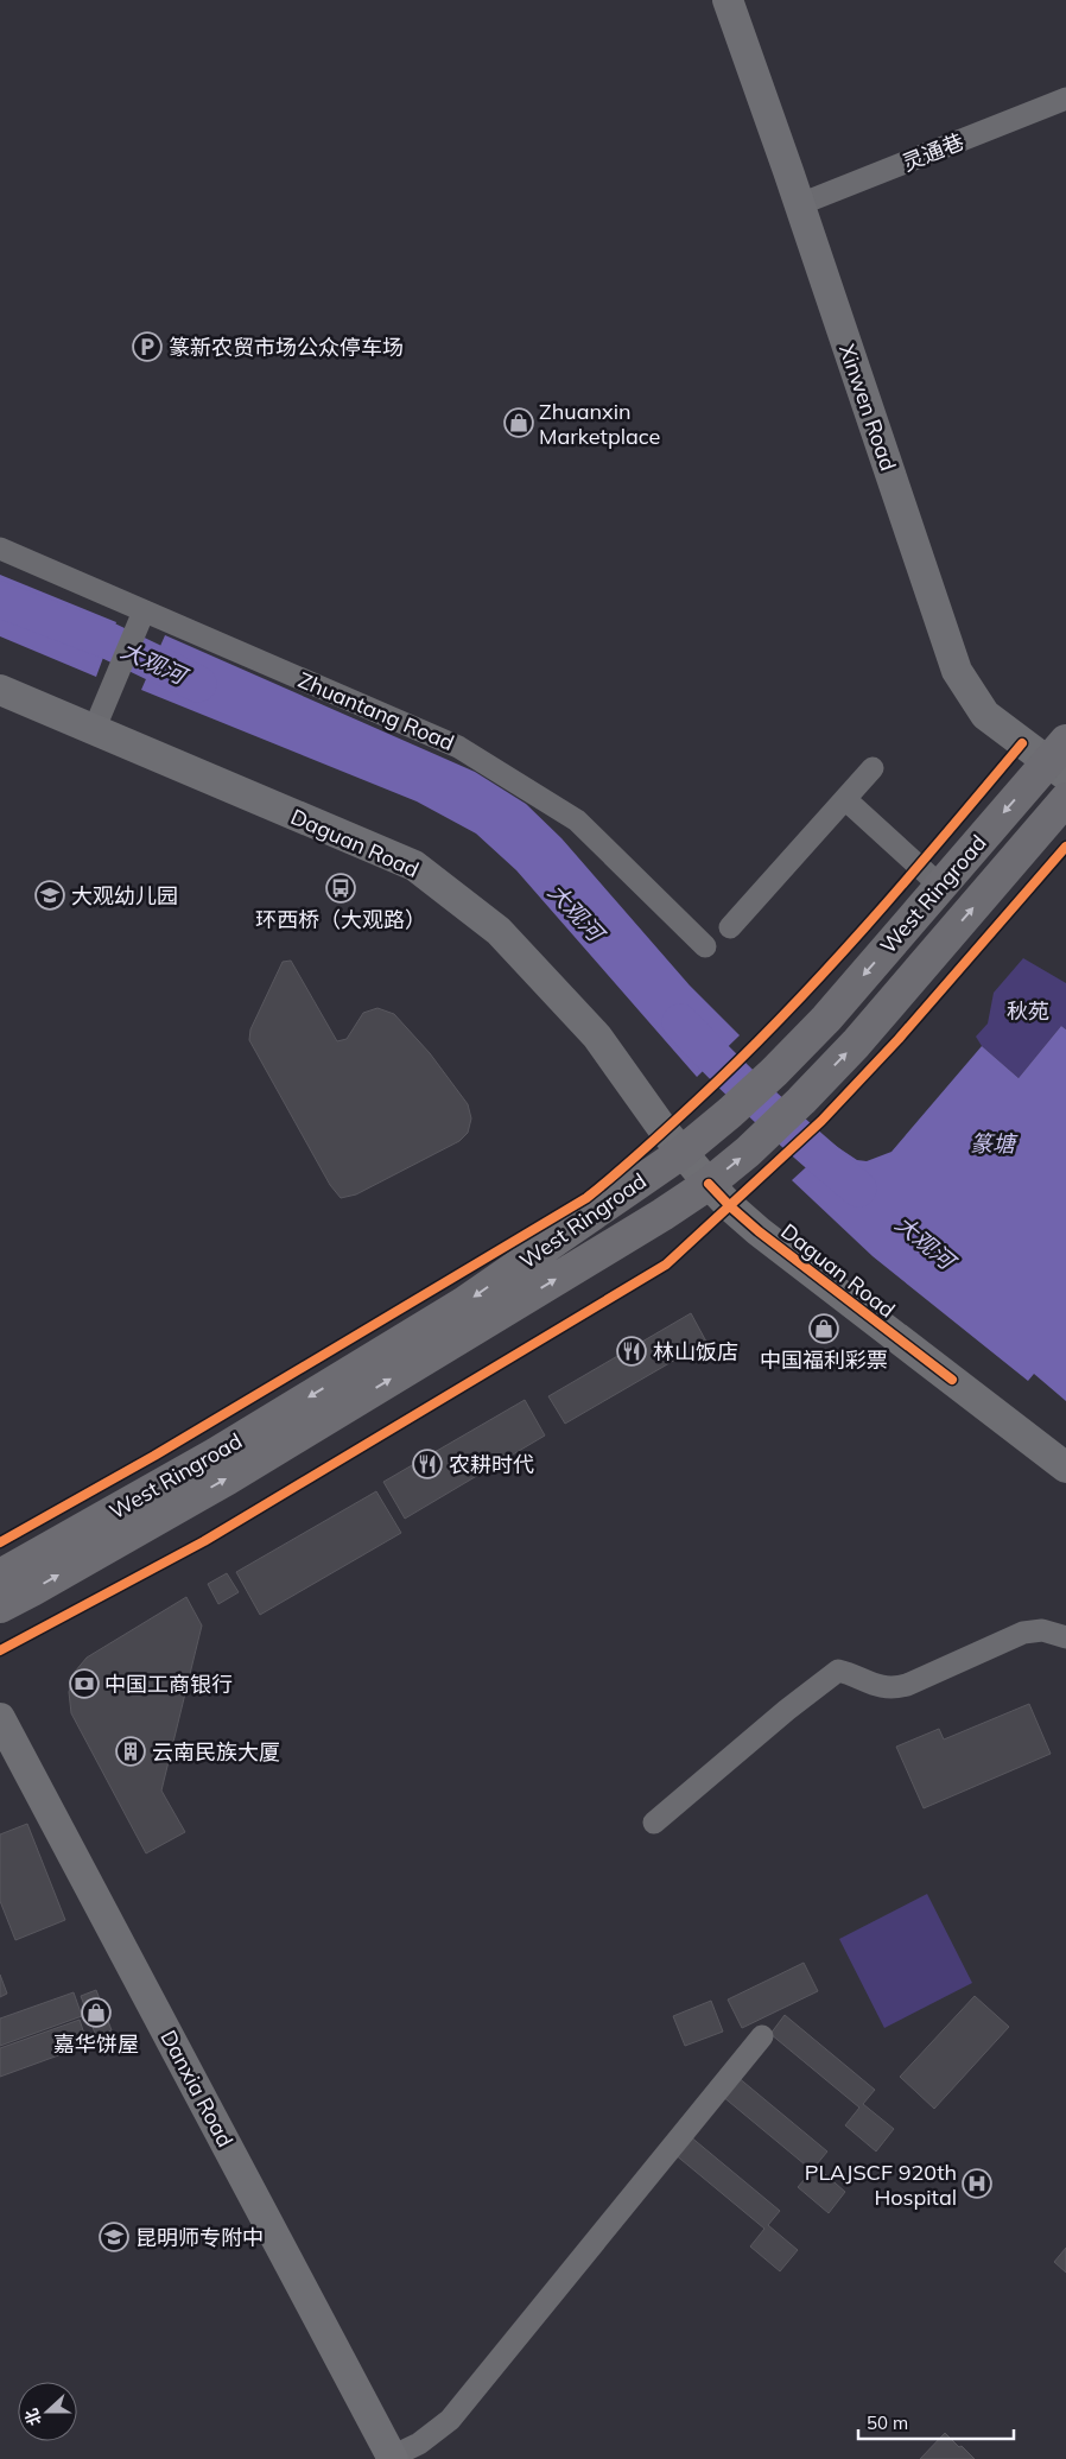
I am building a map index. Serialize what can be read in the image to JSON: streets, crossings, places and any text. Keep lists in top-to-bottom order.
{
  "streets": {
    "main road": ["West Ringroad"],
    "street": [
      "灵通巷",
      "Xinwen Road",
      "Zhuantang Road",
      "Daguan Road",
      "Danxia Road"
    ]
  },
  "crossings": [
    ["灵通巷", "Xinwen Road"],
    ["Xinwen Road", "West Ringroad"],
    ["Daguan Road", "West Ringroad"]
  ],
  "water": ["大观河", "篆塘"],
  "parks": ["秋苑"],
  "places": {
    "parking": ["篆新农贸市场公众停车场"],
    "shop": ["Zhuanxin Marketplace", "中国福利彩票", "嘉华饼屋"],
    "bus stop": ["环西桥（大观路）"],
    "school or university": ["大观幼儿园", "昆明师专附中"],
    "restaurant": ["林山饭店", "农耕时代"],
    "bank": ["中国工商银行"],
    "building": ["云南民族大厦"],
    "hospital": ["PLAJSCF 920th Hospital"]
  },
  "scale_bar": "50 m",
  "north": "left"
}
